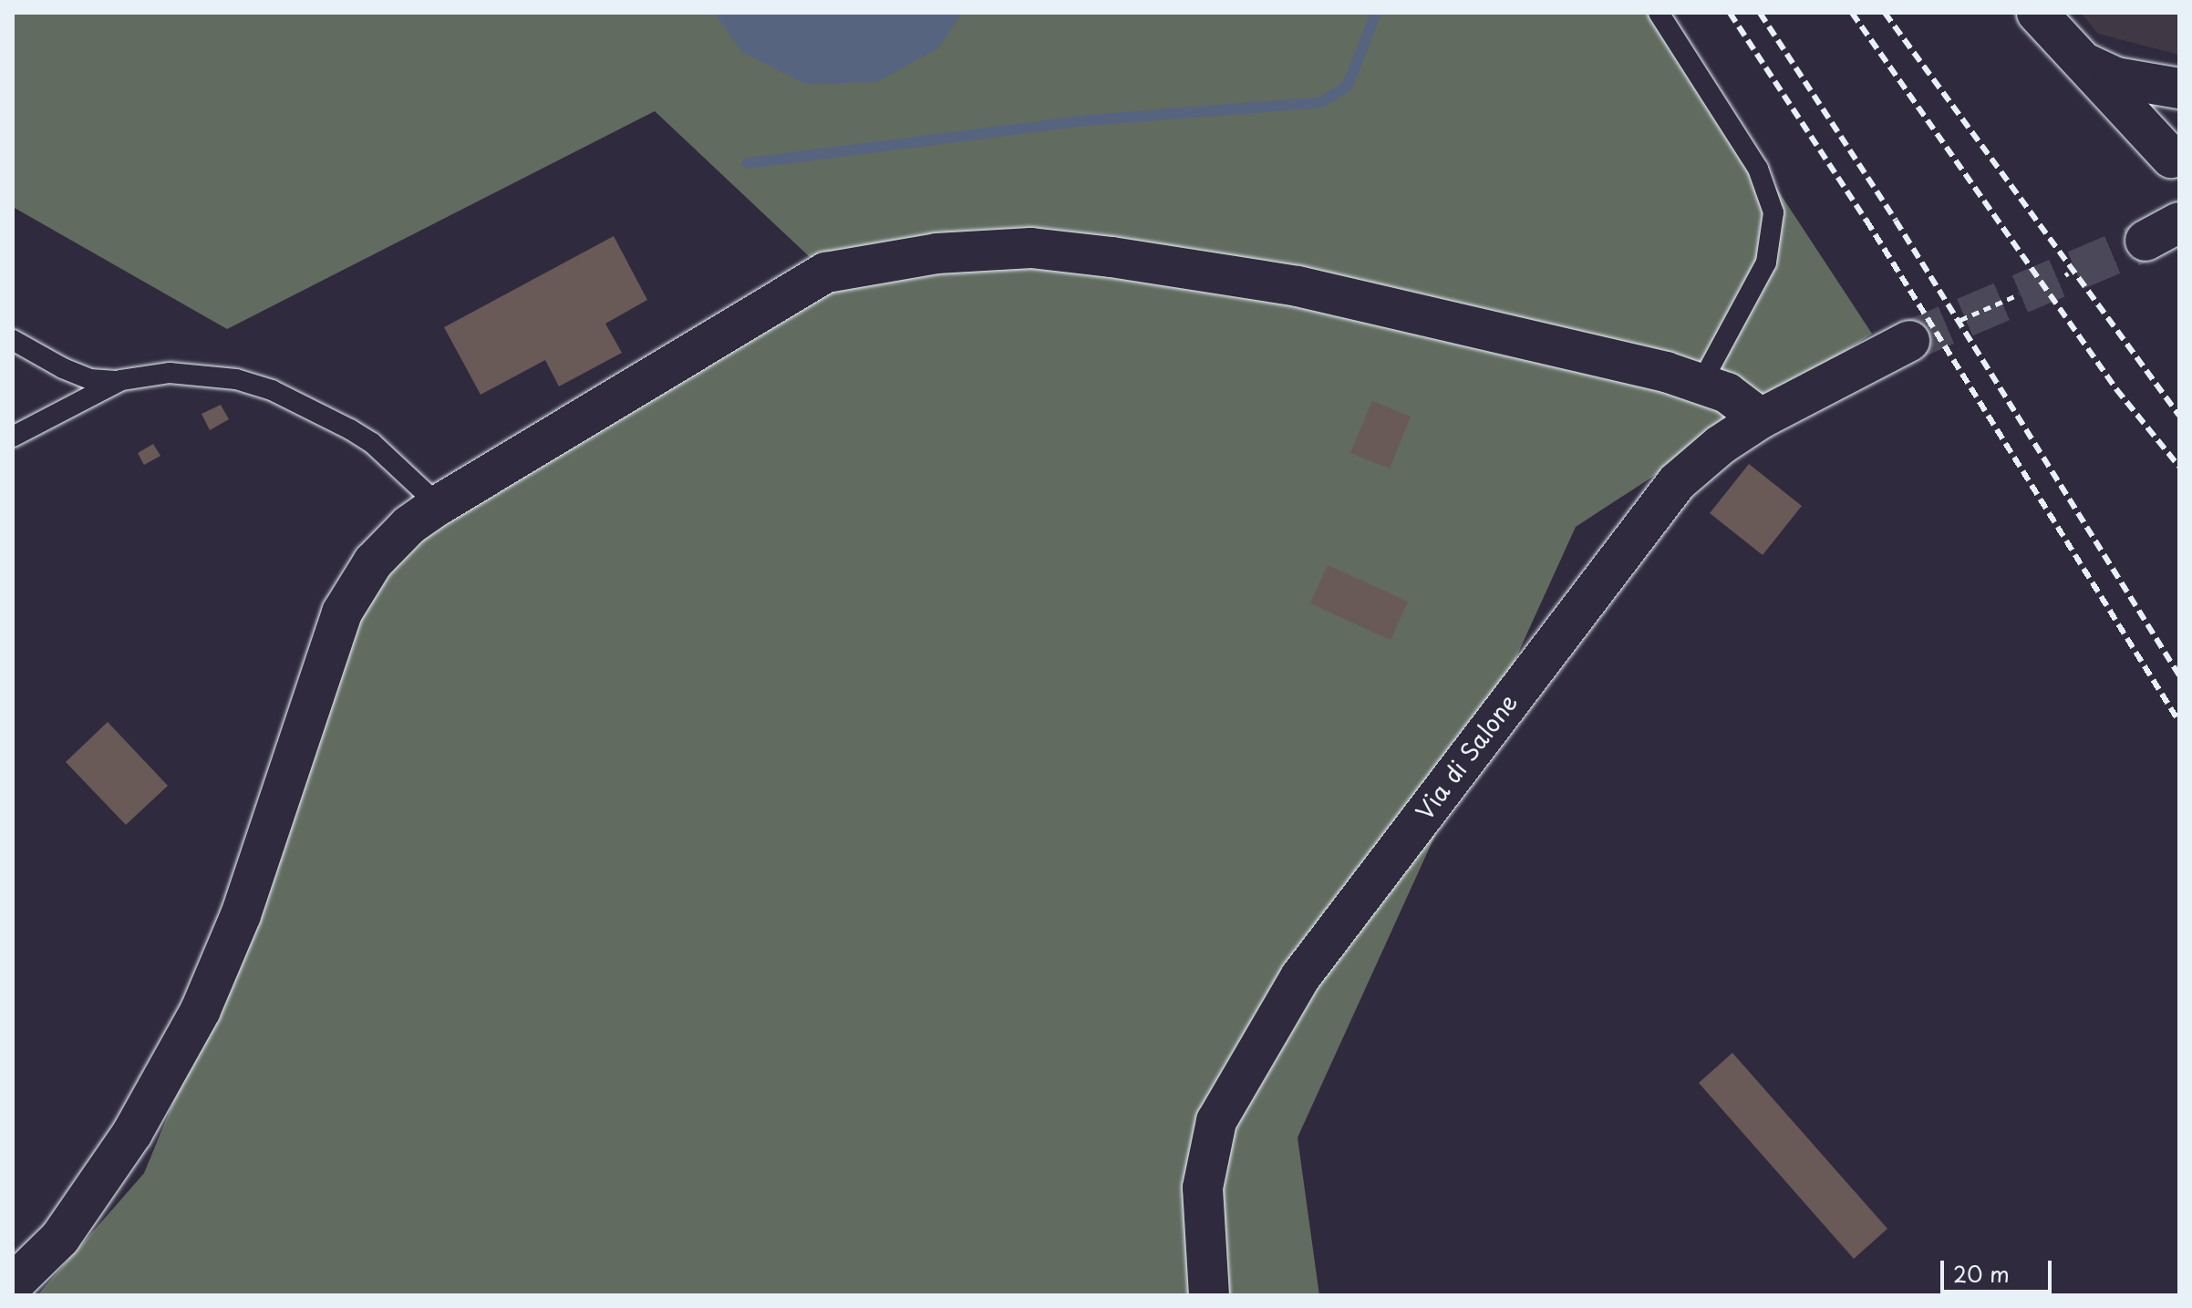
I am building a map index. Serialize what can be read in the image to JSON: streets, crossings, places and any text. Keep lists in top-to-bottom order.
{
  "streets": {
    "street": ["Via di Salone"]
  },
  "scale_bar": "20 m"
}
